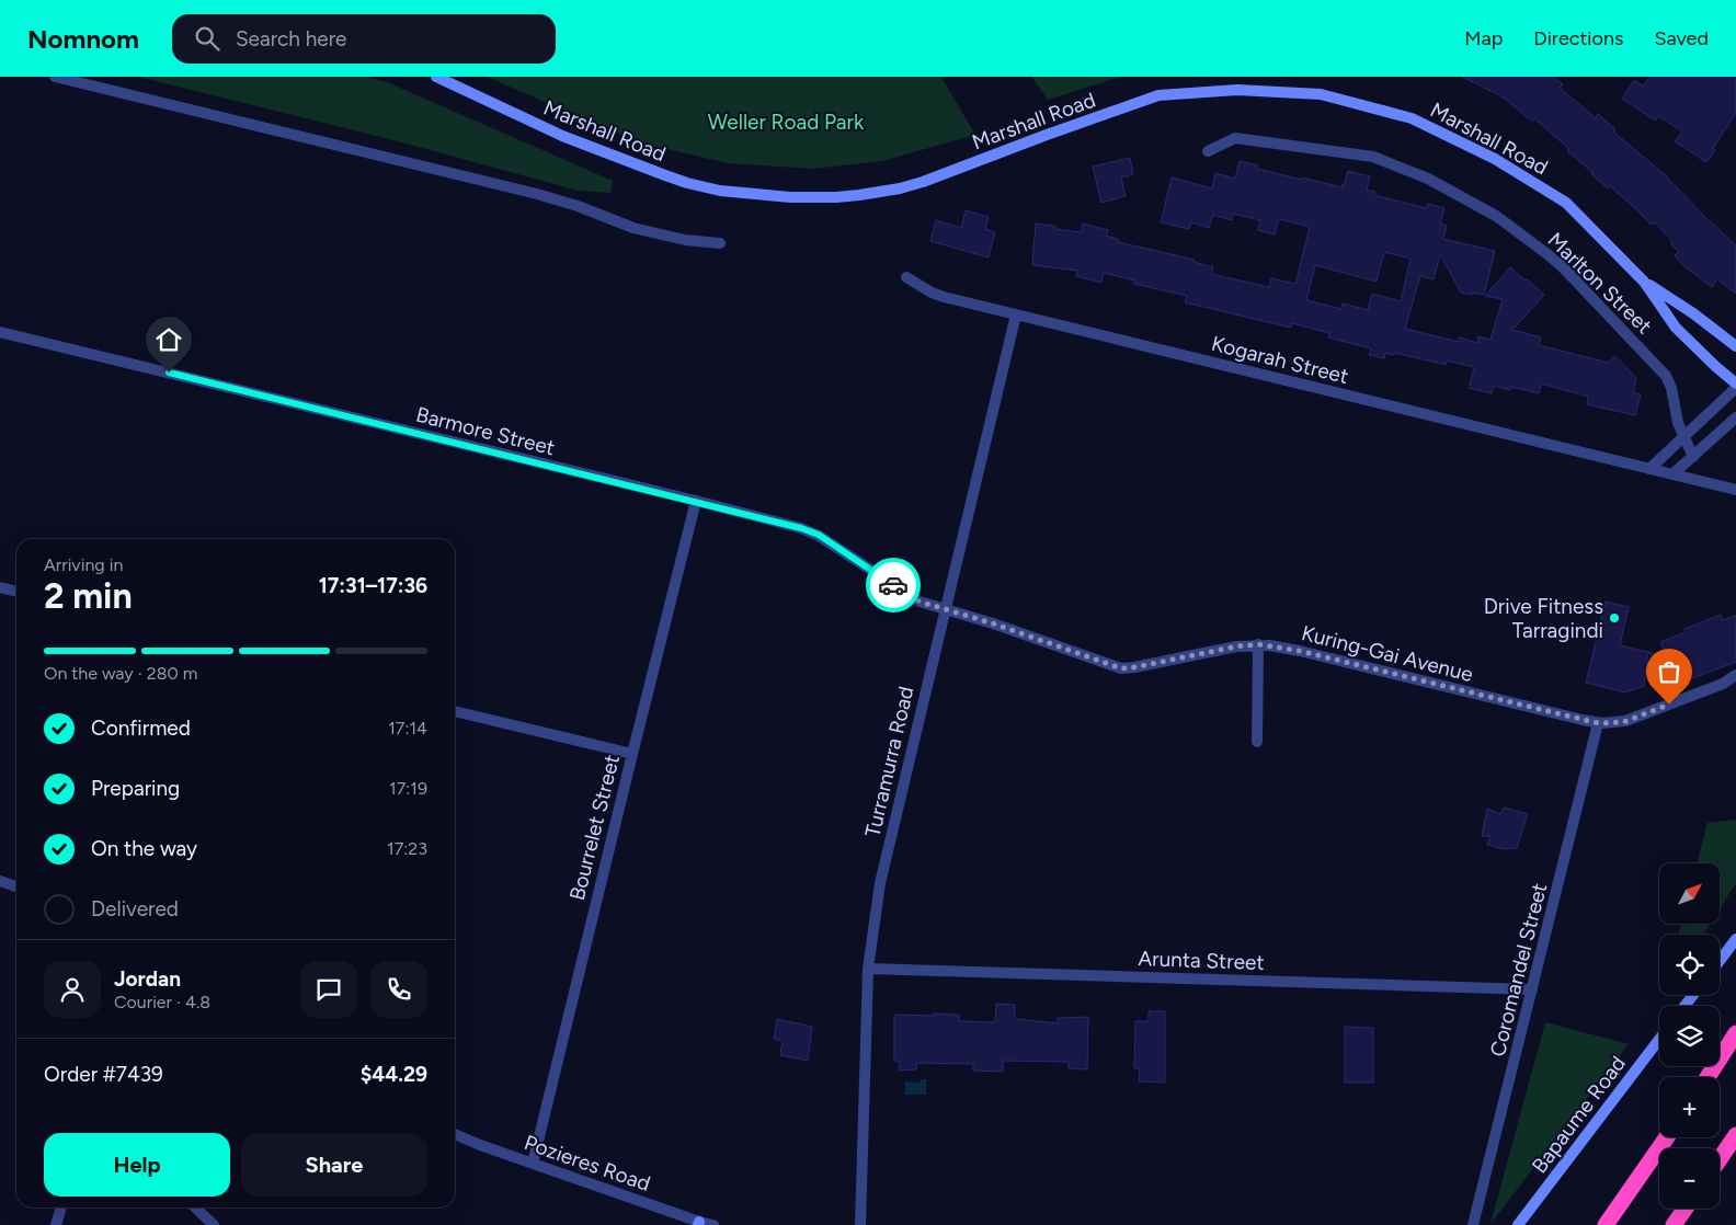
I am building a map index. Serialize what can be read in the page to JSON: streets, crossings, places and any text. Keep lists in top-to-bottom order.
{
  "streets": {
    "main road": ["Marshall Road", "Bapaume Road"],
    "street": [
      "Marlton Street",
      "Kogarah Street",
      "Barmore Street",
      "Kuring-Gai Avenue",
      "Turramurra Road",
      "Bourrelet Street",
      "Arunta Street",
      "Coromandel Street",
      "Pozieres Road"
    ]
  },
  "crossings": [
    ["Kogarah Street", "Turramurra Road"],
    ["Barmore Street", "Kuring-Gai Avenue"],
    ["Barmore Street", "Turramurra Road"],
    ["Barmore Street", "Bourrelet Street"],
    ["Kuring-Gai Avenue", "Turramurra Road"],
    ["Kuring-Gai Avenue", "Coromandel Street"],
    ["Turramurra Road", "Arunta Street"],
    ["Bourrelet Street", "Pozieres Road"],
    ["Arunta Street", "Coromandel Street"]
  ],
  "parks": ["Weller Road Park"],
  "places": ["Drive Fitness Tarragindi"],
  "north": "top right",
  "page": {
    "header": "Nomnom",
    "search": "Search here",
    "nav": ["Map", "Directions", "Saved"],
    "heading": ["2 min", "Arriving in", "17:31–17:36"],
    "panel": [
      "Jordan",
      "Courier · 4.8",
      "Order #7439",
      "$44.29"
    ],
    "bar": "On the way · 280 m",
    "list": [
      ["Confirmed", "17:14"],
      ["Preparing", "17:19"],
      ["On the way", "17:23"],
      "Delivered"
    ],
    "map_buttons": ["+", "−"],
    "buttons": ["Help", "Share"]
  }
}
